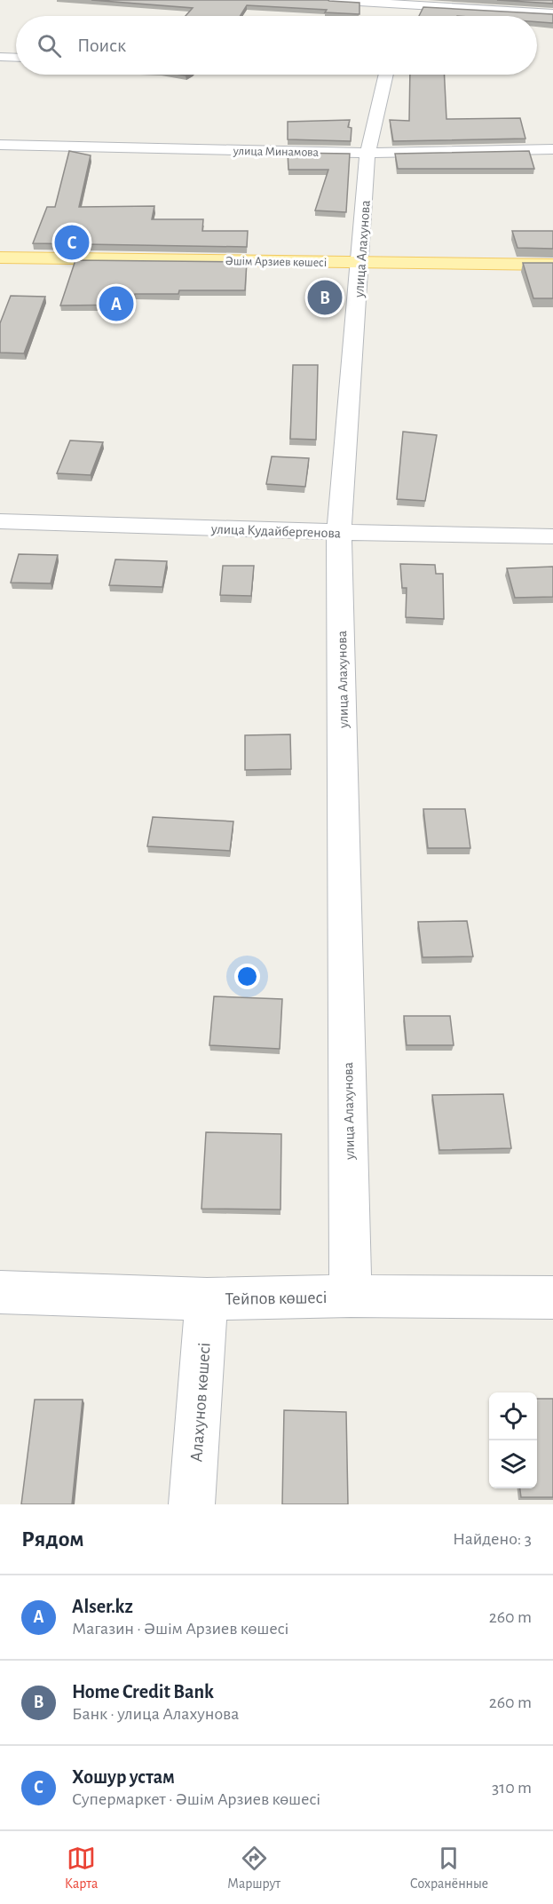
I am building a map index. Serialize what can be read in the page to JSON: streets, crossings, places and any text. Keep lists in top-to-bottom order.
{
  "streets": {
    "main road": ["Әшім Арзиев көшесі"],
    "street": [
      "улица Минамова",
      "улица Алахунова",
      "улица Кудайбергенова",
      "Тейпов көшесі",
      "Алахунов көшесі"
    ]
  },
  "crossings": [
    ["улица Минамова", "улица Алахунова"],
    ["улица Алахунова", "Әшім Арзиев көшесі"],
    ["улица Алахунова", "улица Кудайбергенова"],
    ["улица Алахунова", "Тейпов көшесі"],
    ["Тейпов көшесі", "Алахунов көшесі"]
  ],
  "page": {
    "search": "Поиск",
    "pins": ["C", "B", "A"],
    "heading": ["Рядом", "Найдено: 3"],
    "list": [
      {
        "mark": "A",
        "name": "Alser.kz",
        "note": "Магазин · Әшім Арзиев көшесі",
        "value": "260 m"
      },
      {
        "mark": "B",
        "name": "Home Credit Bank",
        "note": "Банк · улица Алахунова",
        "value": "260 m"
      },
      {
        "mark": "C",
        "name": "Хошур устам",
        "note": "Супермаркет · Әшім Арзиев көшесі",
        "value": "310 m"
      }
    ],
    "nav": ["Карта", "Маршрут", "Сохранённые"]
  }
}
